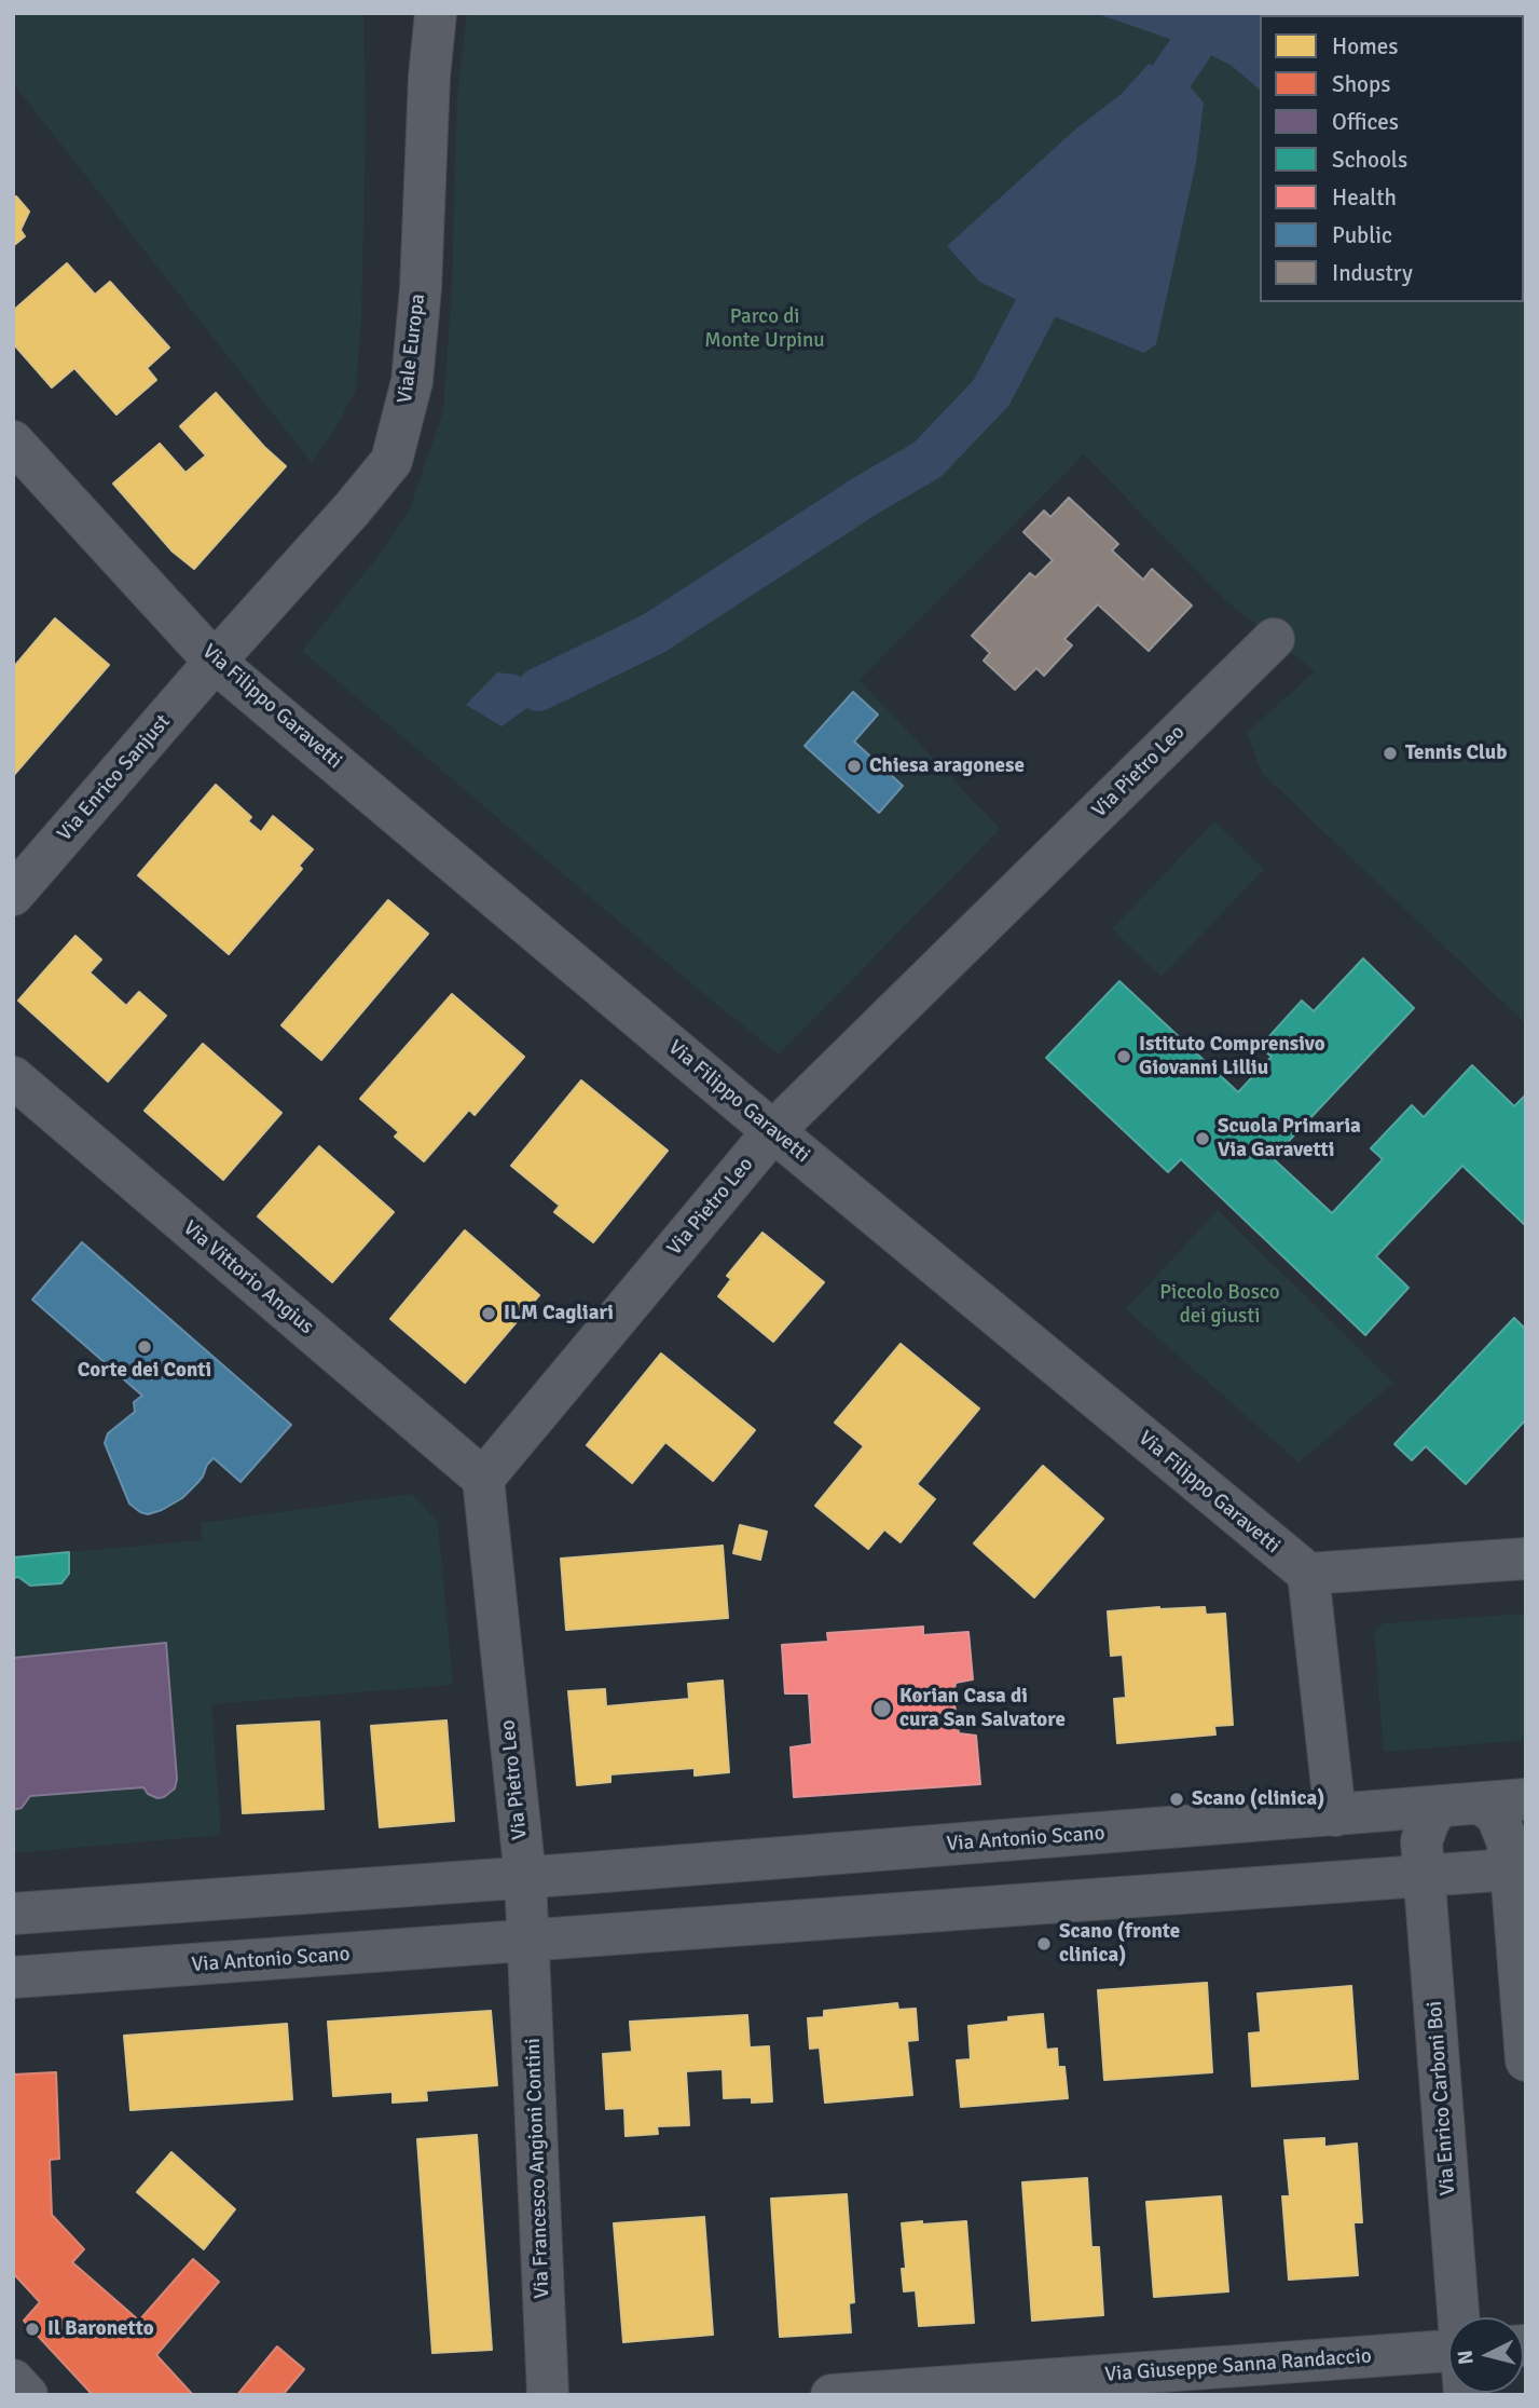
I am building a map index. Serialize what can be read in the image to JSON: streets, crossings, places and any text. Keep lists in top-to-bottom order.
{
  "streets": {
    "street": [
      "Viale Europa",
      "Via Filippo Garavetti",
      "Via Pietro Leo",
      "Via Enrico Sanjust",
      "Via Vittorio Angius",
      "Via Antonio Scano",
      "Via Enrico Carboni Boi",
      "Via Francesco Angioni Contini",
      "Via Giuseppe Sanna Randaccio"
    ]
  },
  "crossings": [
    ["Viale Europa", "Via Filippo Garavetti"],
    ["Viale Europa", "Via Enrico Sanjust"],
    ["Via Filippo Garavetti", "Via Pietro Leo"],
    ["Via Filippo Garavetti", "Via Enrico Sanjust"],
    ["Via Pietro Leo", "Via Vittorio Angius"],
    ["Via Pietro Leo", "Via Antonio Scano"],
    ["Via Antonio Scano", "Via Enrico Carboni Boi"],
    ["Via Antonio Scano", "Via Francesco Angioni Contini"]
  ],
  "parks": ["Parco di Monte Urpinu", "Piccolo Bosco dei giusti"],
  "places": [
    "Tennis Club",
    "Chiesa aragonese",
    "Istituto Comprensivo Giovanni Lilliu",
    "Scuola Primaria Via Garavetti",
    "ILM Cagliari",
    "Corte dei Conti",
    "Korian Casa di cura San Salvatore",
    "Scano (clinica)",
    "Scano (fronte clinica)",
    "Il Baronetto"
  ],
  "legend": [
    "Homes",
    "Shops",
    "Offices",
    "Schools",
    "Health",
    "Public",
    "Industry"
  ],
  "north": "left"
}
